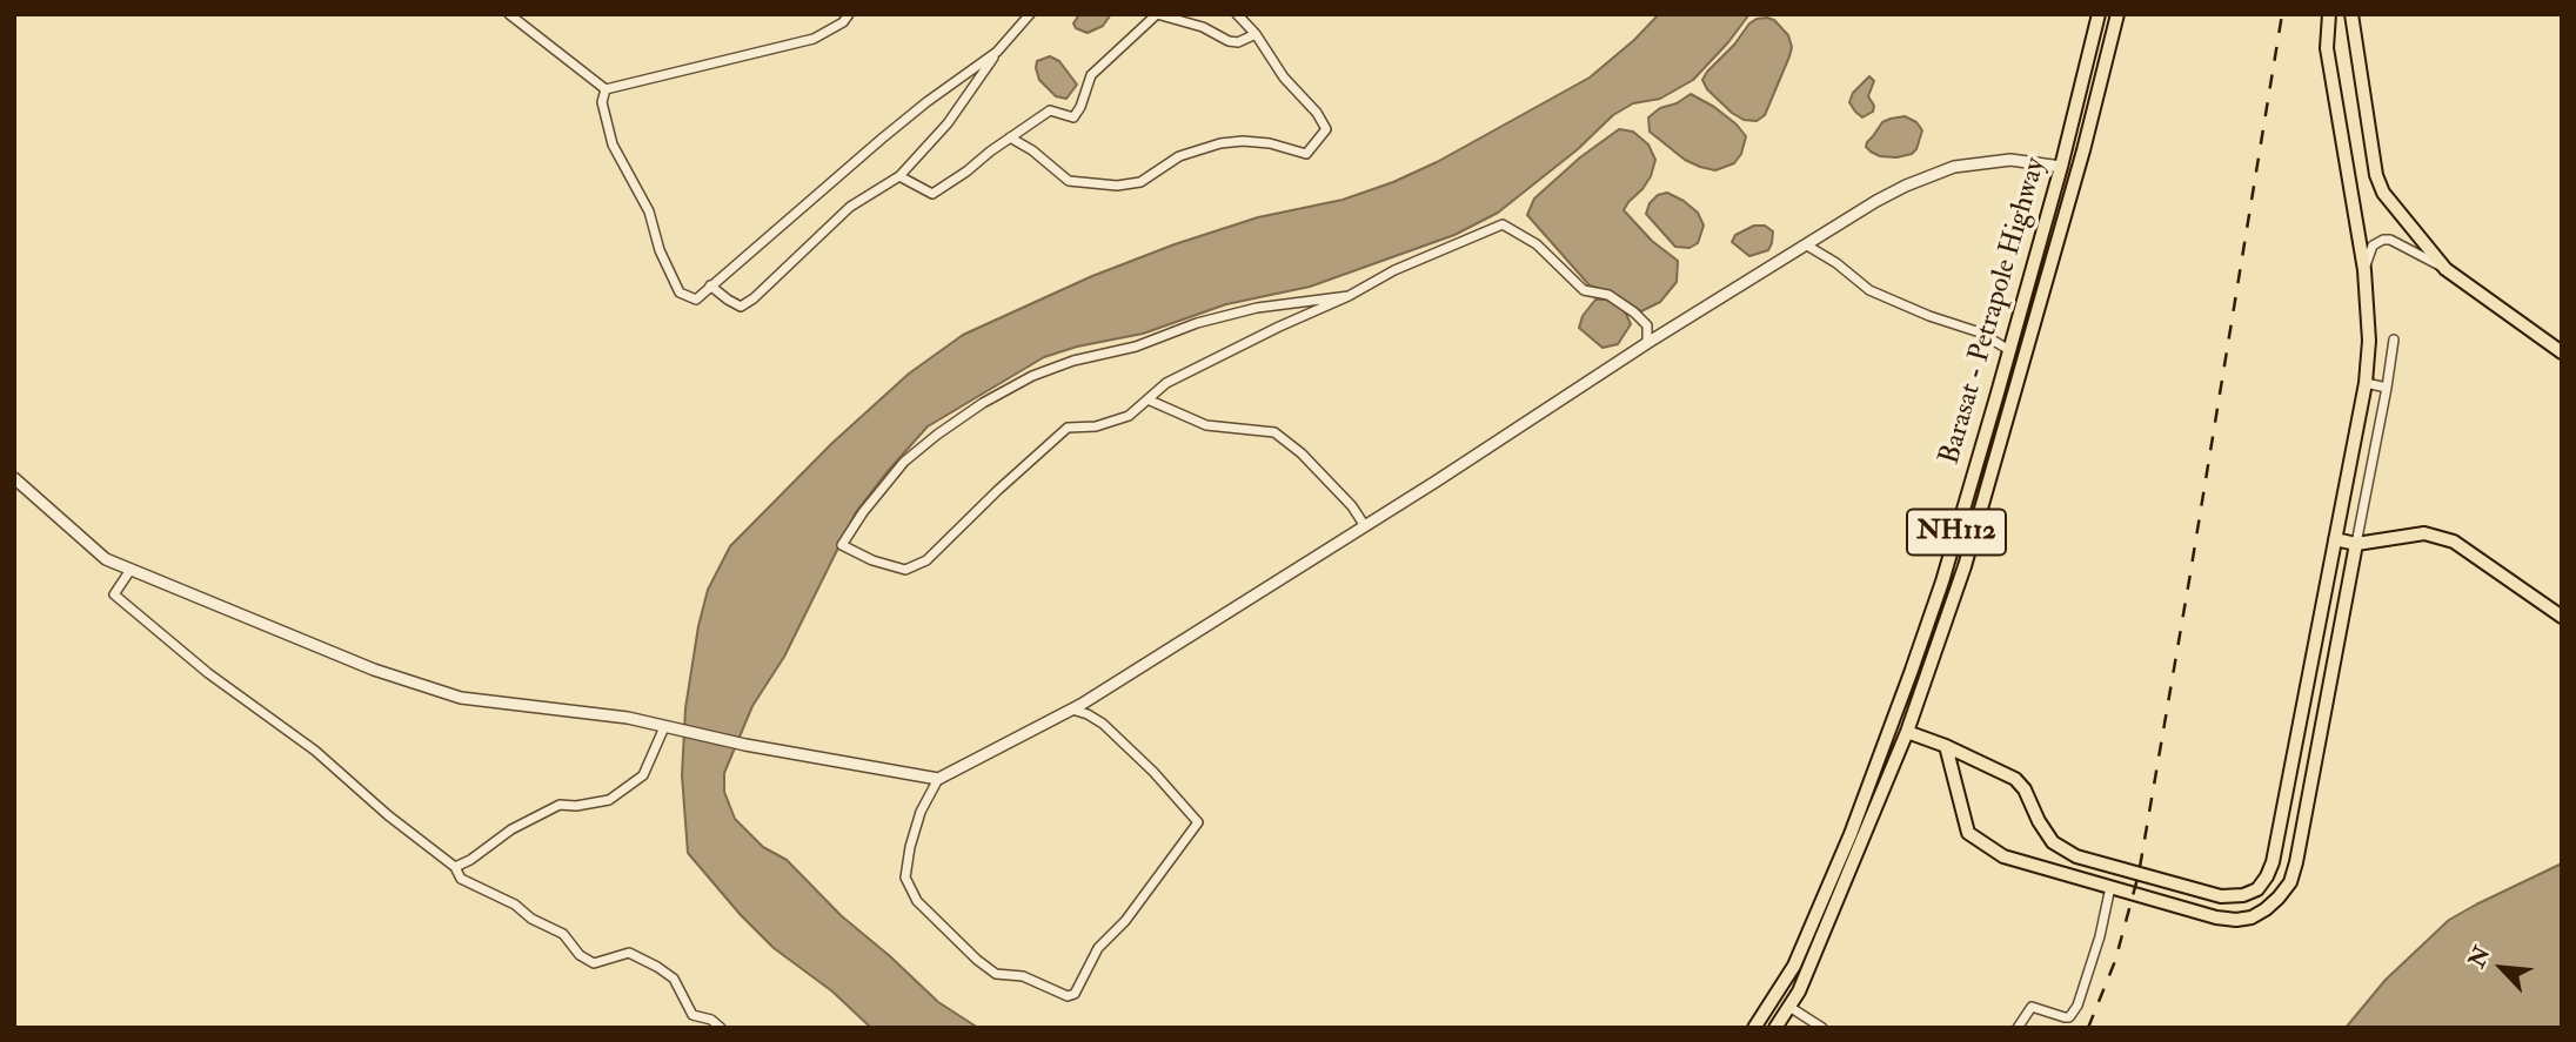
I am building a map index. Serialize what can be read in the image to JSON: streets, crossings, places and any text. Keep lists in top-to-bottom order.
{
  "streets": {
    "highway": ["Barasat - Petrapole Highway", "NH112"]
  },
  "north": "top left"
}
